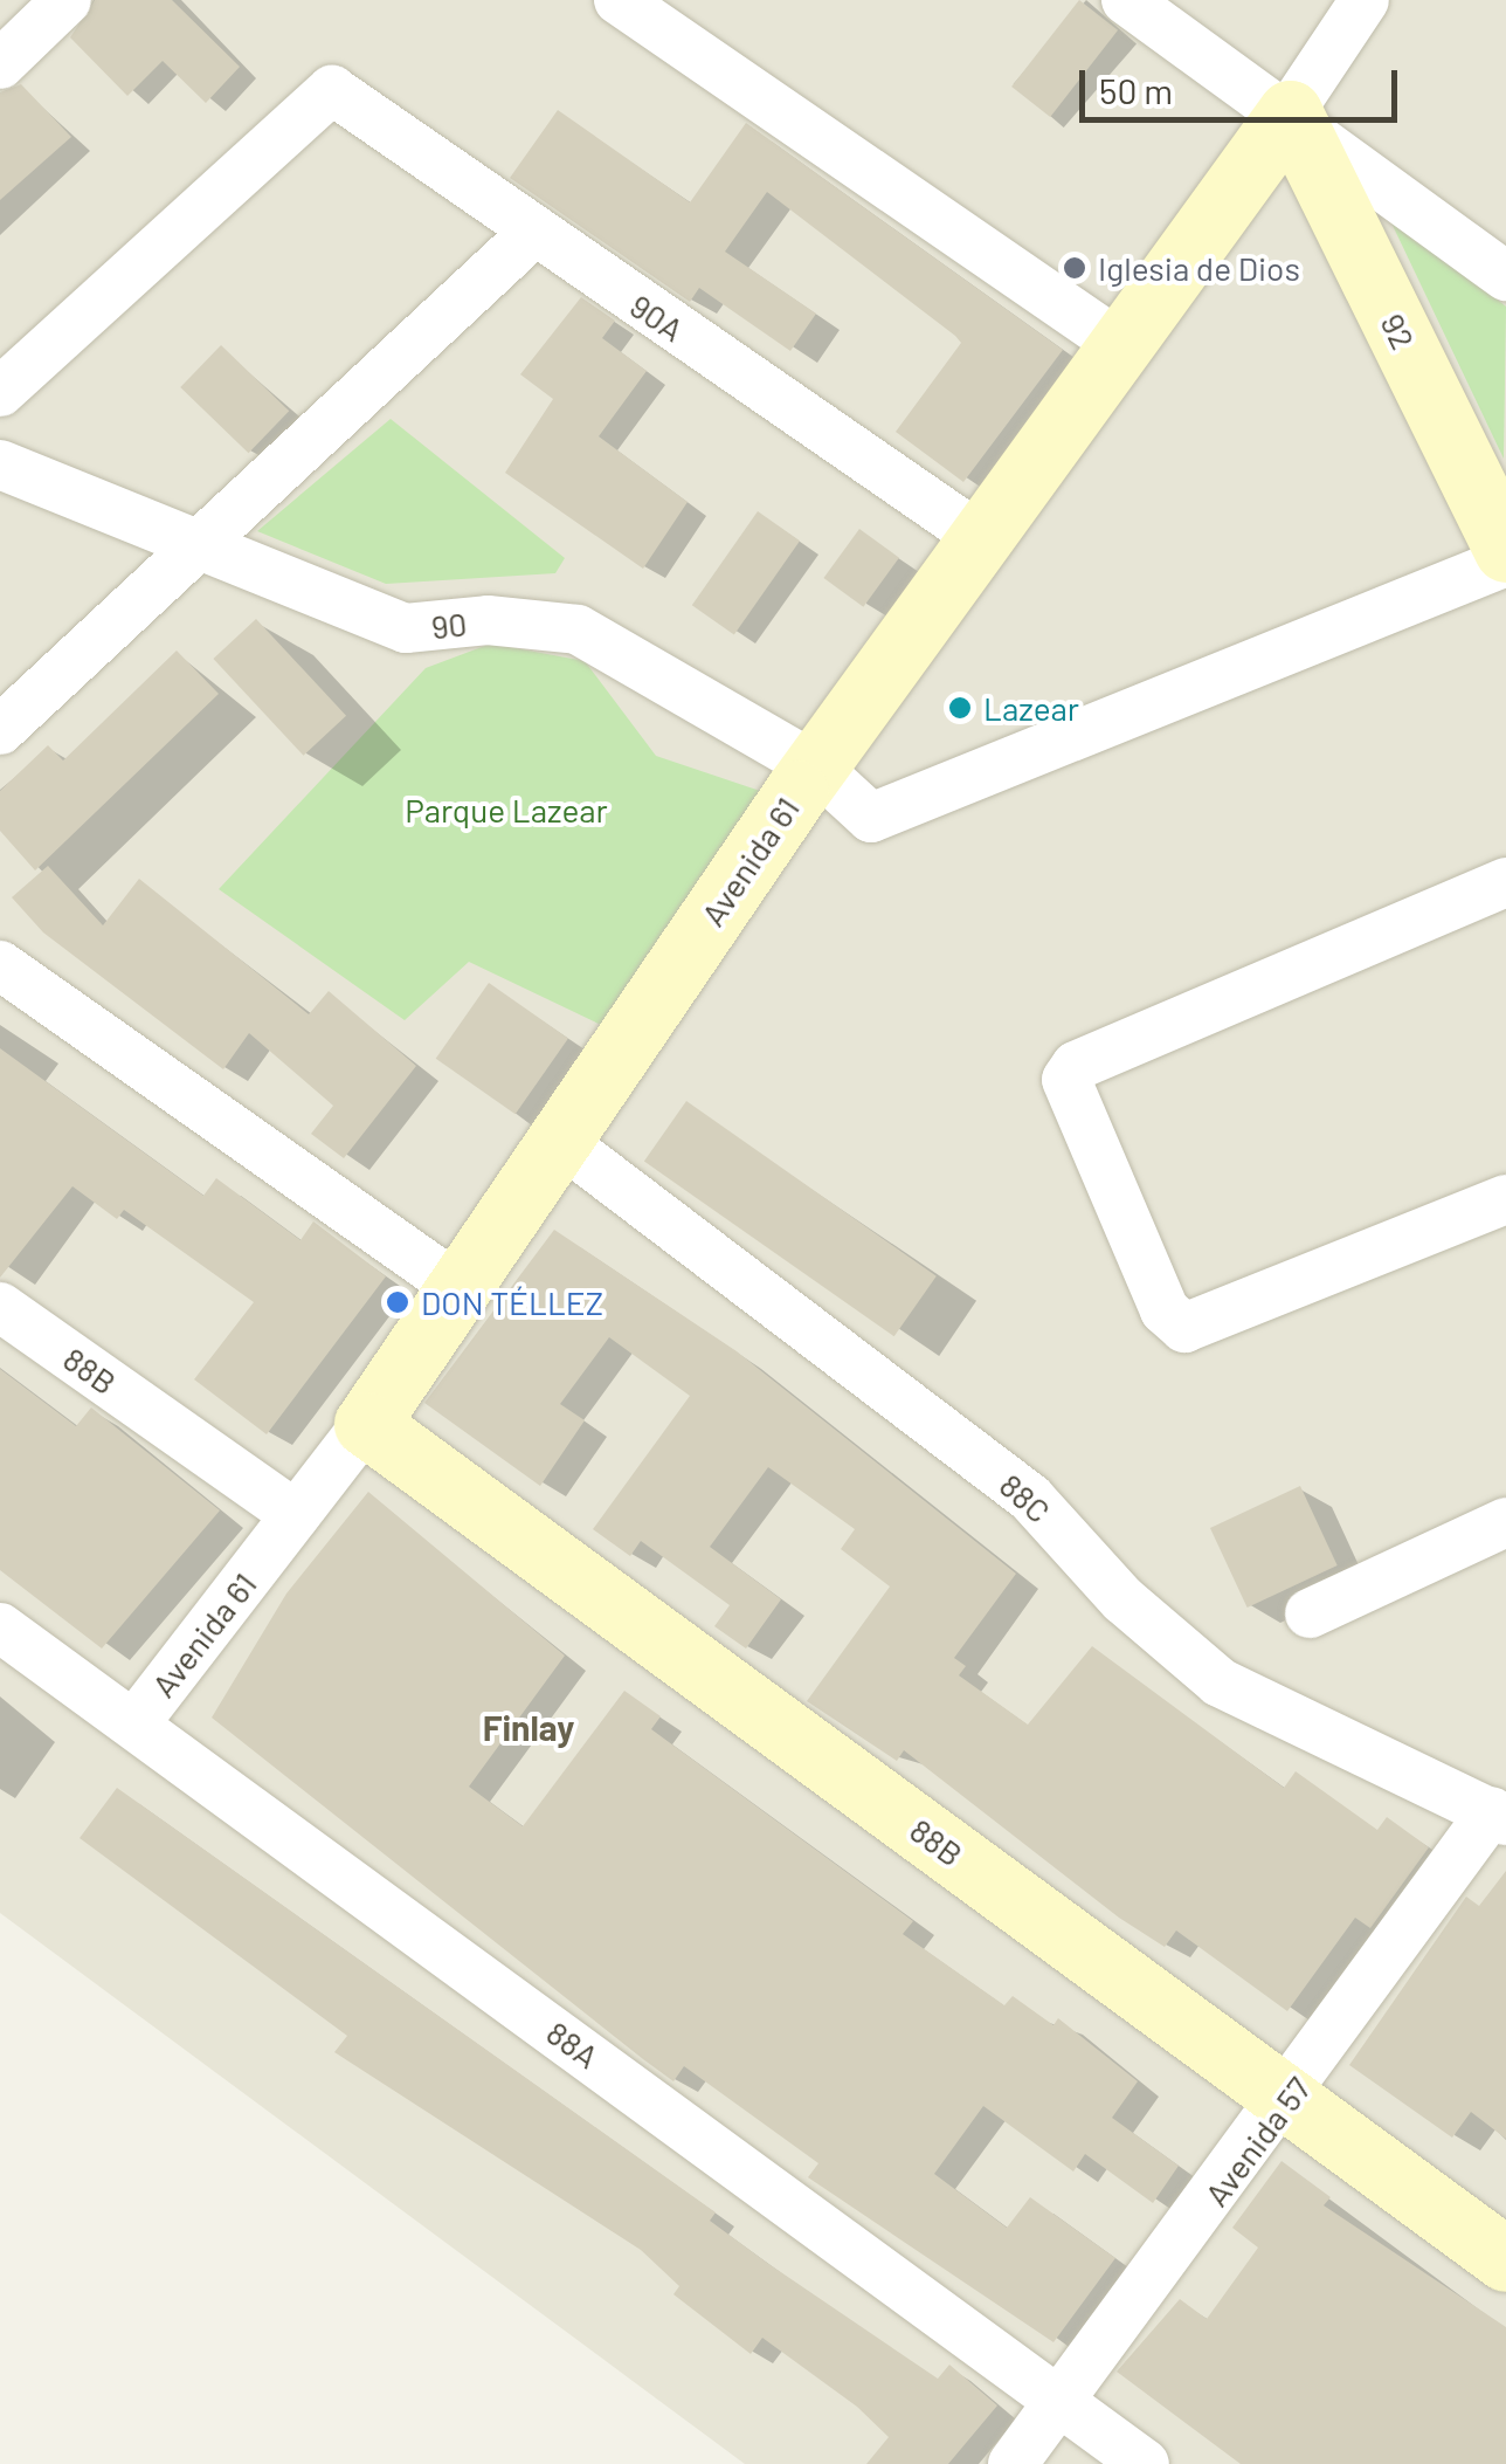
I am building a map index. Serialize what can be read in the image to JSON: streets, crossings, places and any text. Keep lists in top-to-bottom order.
{
  "streets": {
    "street": [
      "90A",
      "92",
      "90",
      "Avenida 61",
      "88B",
      "88C",
      "88A",
      "Avenida 57"
    ]
  },
  "crossings": [
    ["90A", "Avenida 61"],
    ["92", "Avenida 61"],
    ["90", "Avenida 61"],
    ["Avenida 61", "88B"],
    ["Avenida 61", "88C"],
    ["Avenida 61", "88A"],
    ["88B", "Avenida 57"],
    ["88C", "Avenida 57"],
    ["88A", "Avenida 57"]
  ],
  "districts": ["Finlay"],
  "parks": ["Parque Lazear"],
  "places": ["Iglesia de Dios", "Lazear", "DON TÉLLEZ"],
  "scale_bar": "50 m"
}
